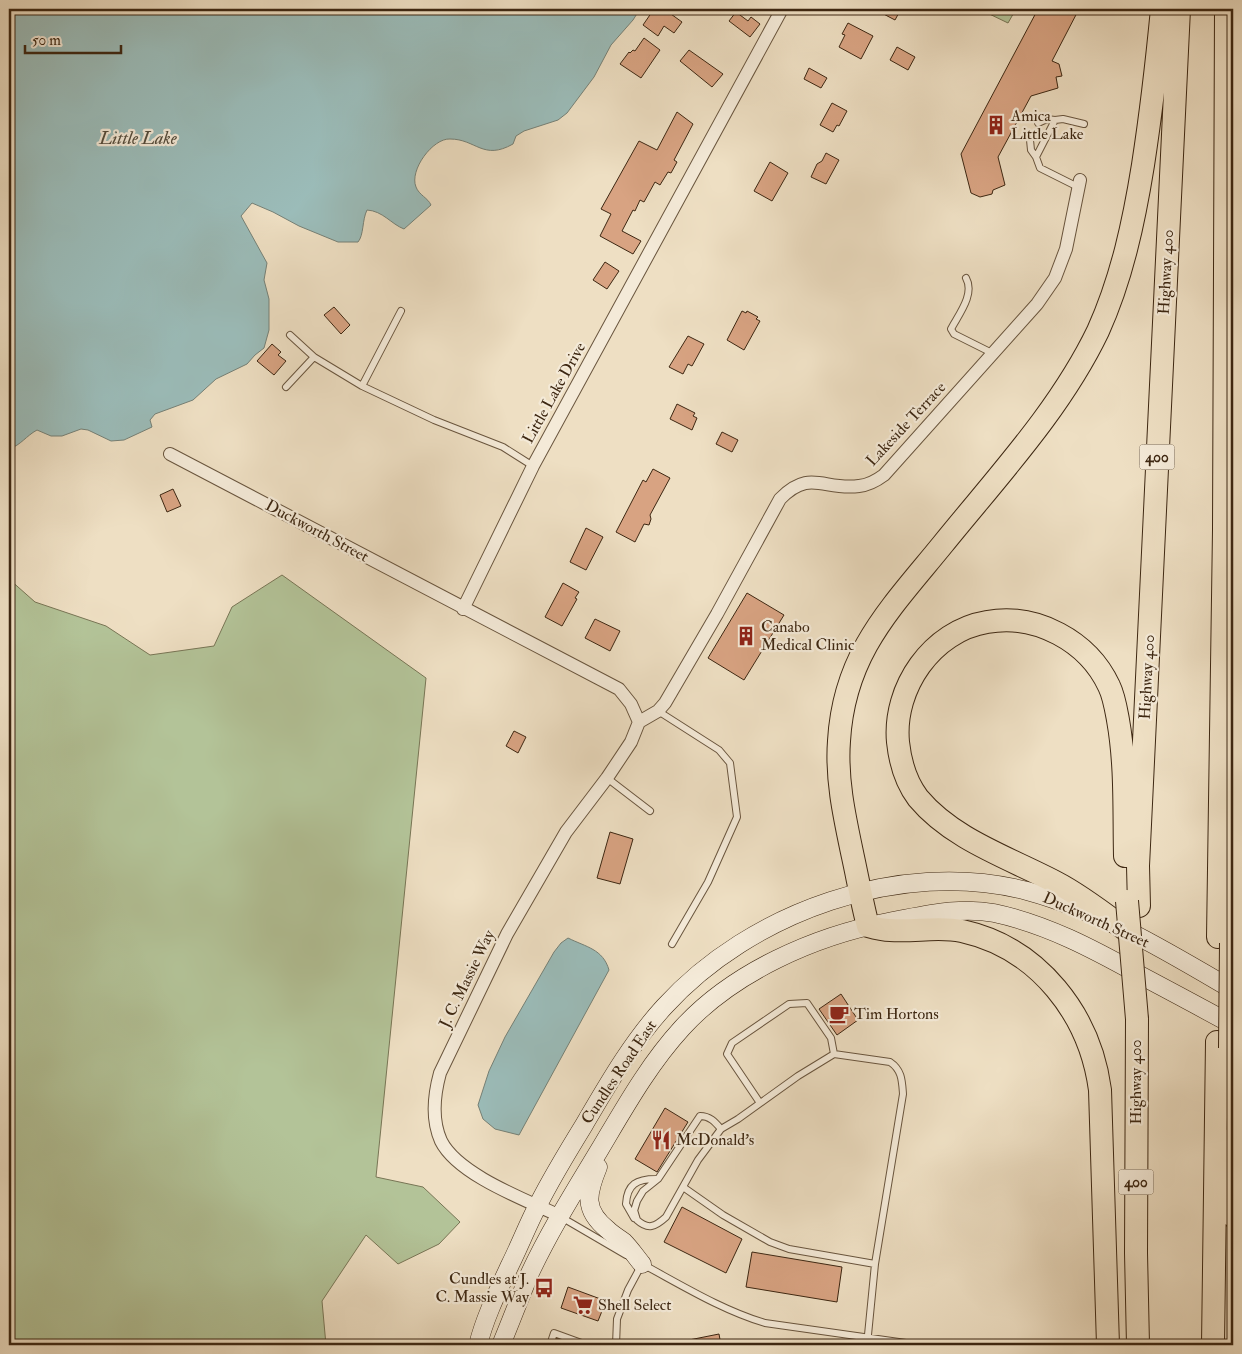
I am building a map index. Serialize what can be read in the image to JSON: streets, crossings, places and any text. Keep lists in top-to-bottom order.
{
  "streets": {
    "highway": ["Highway 400", "400"],
    "main road": ["Duckworth Street", "Cundles Road East"],
    "street": ["Little Lake Drive", "Lakeside Terrace", "J. C. Massie Way"]
  },
  "crossings": [
    ["Little Lake Drive", "Duckworth Street"],
    ["Lakeside Terrace", "J. C. Massie Way"],
    ["Duckworth Street", "Cundles Road East"],
    ["J. C. Massie Way", "Cundles Road East"]
  ],
  "water": ["Little Lake"],
  "places": {
    "building": ["Amica Little Lake", "Canabo Medical Clinic"],
    "cafe": ["Tim Hortons"],
    "restaurant": ["McDonald's"],
    "bus stop": ["Cundles at J. C. Massie Way"],
    "supermarket": ["Shell Select"]
  },
  "scale_bar": "50 m"
}
